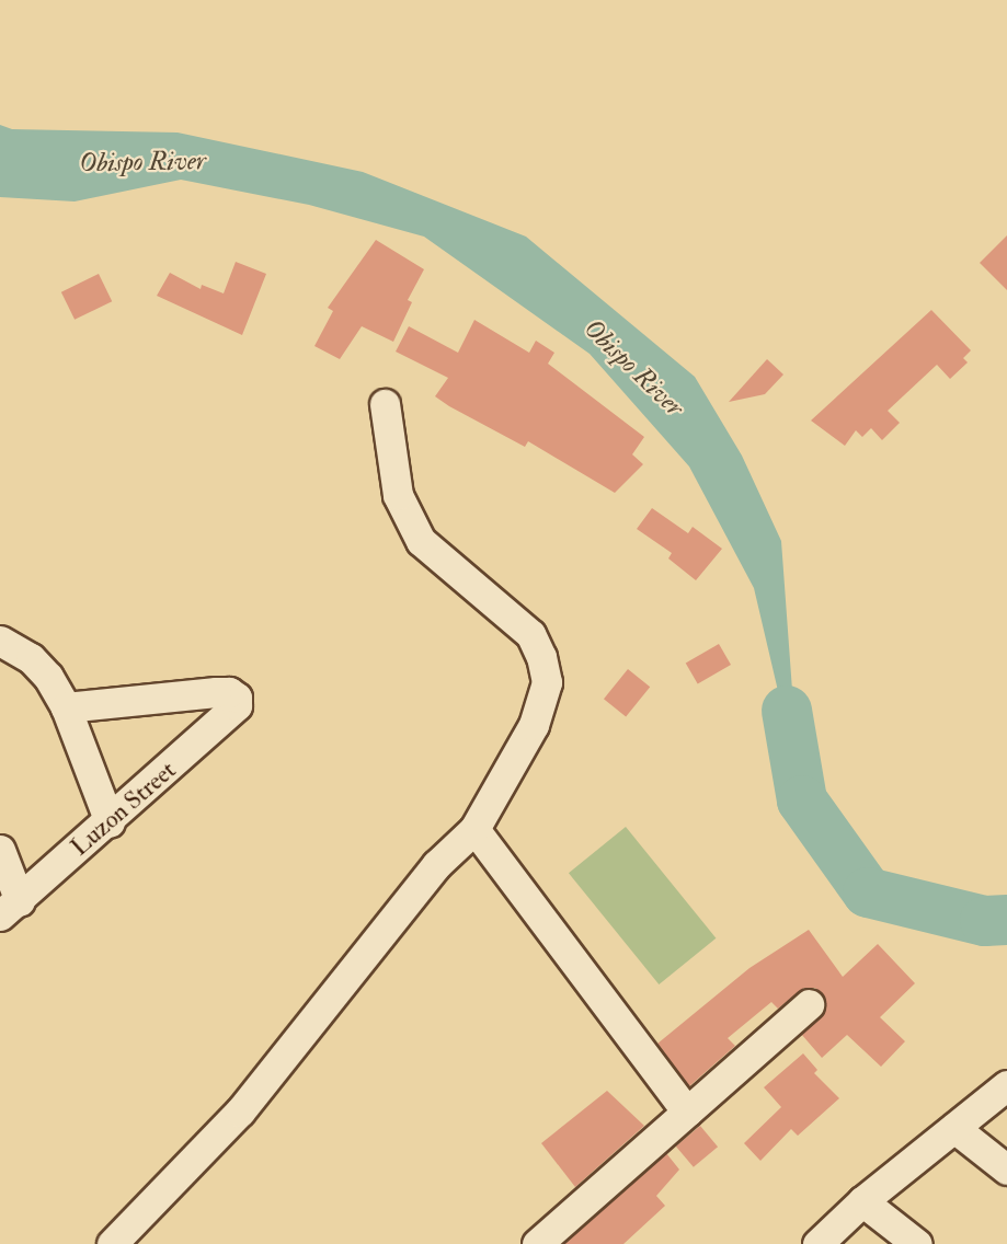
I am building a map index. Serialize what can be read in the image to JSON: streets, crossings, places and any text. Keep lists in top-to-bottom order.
{
  "streets": {
    "street": ["Luzon Street"]
  },
  "water": ["Obispo River"]
}
